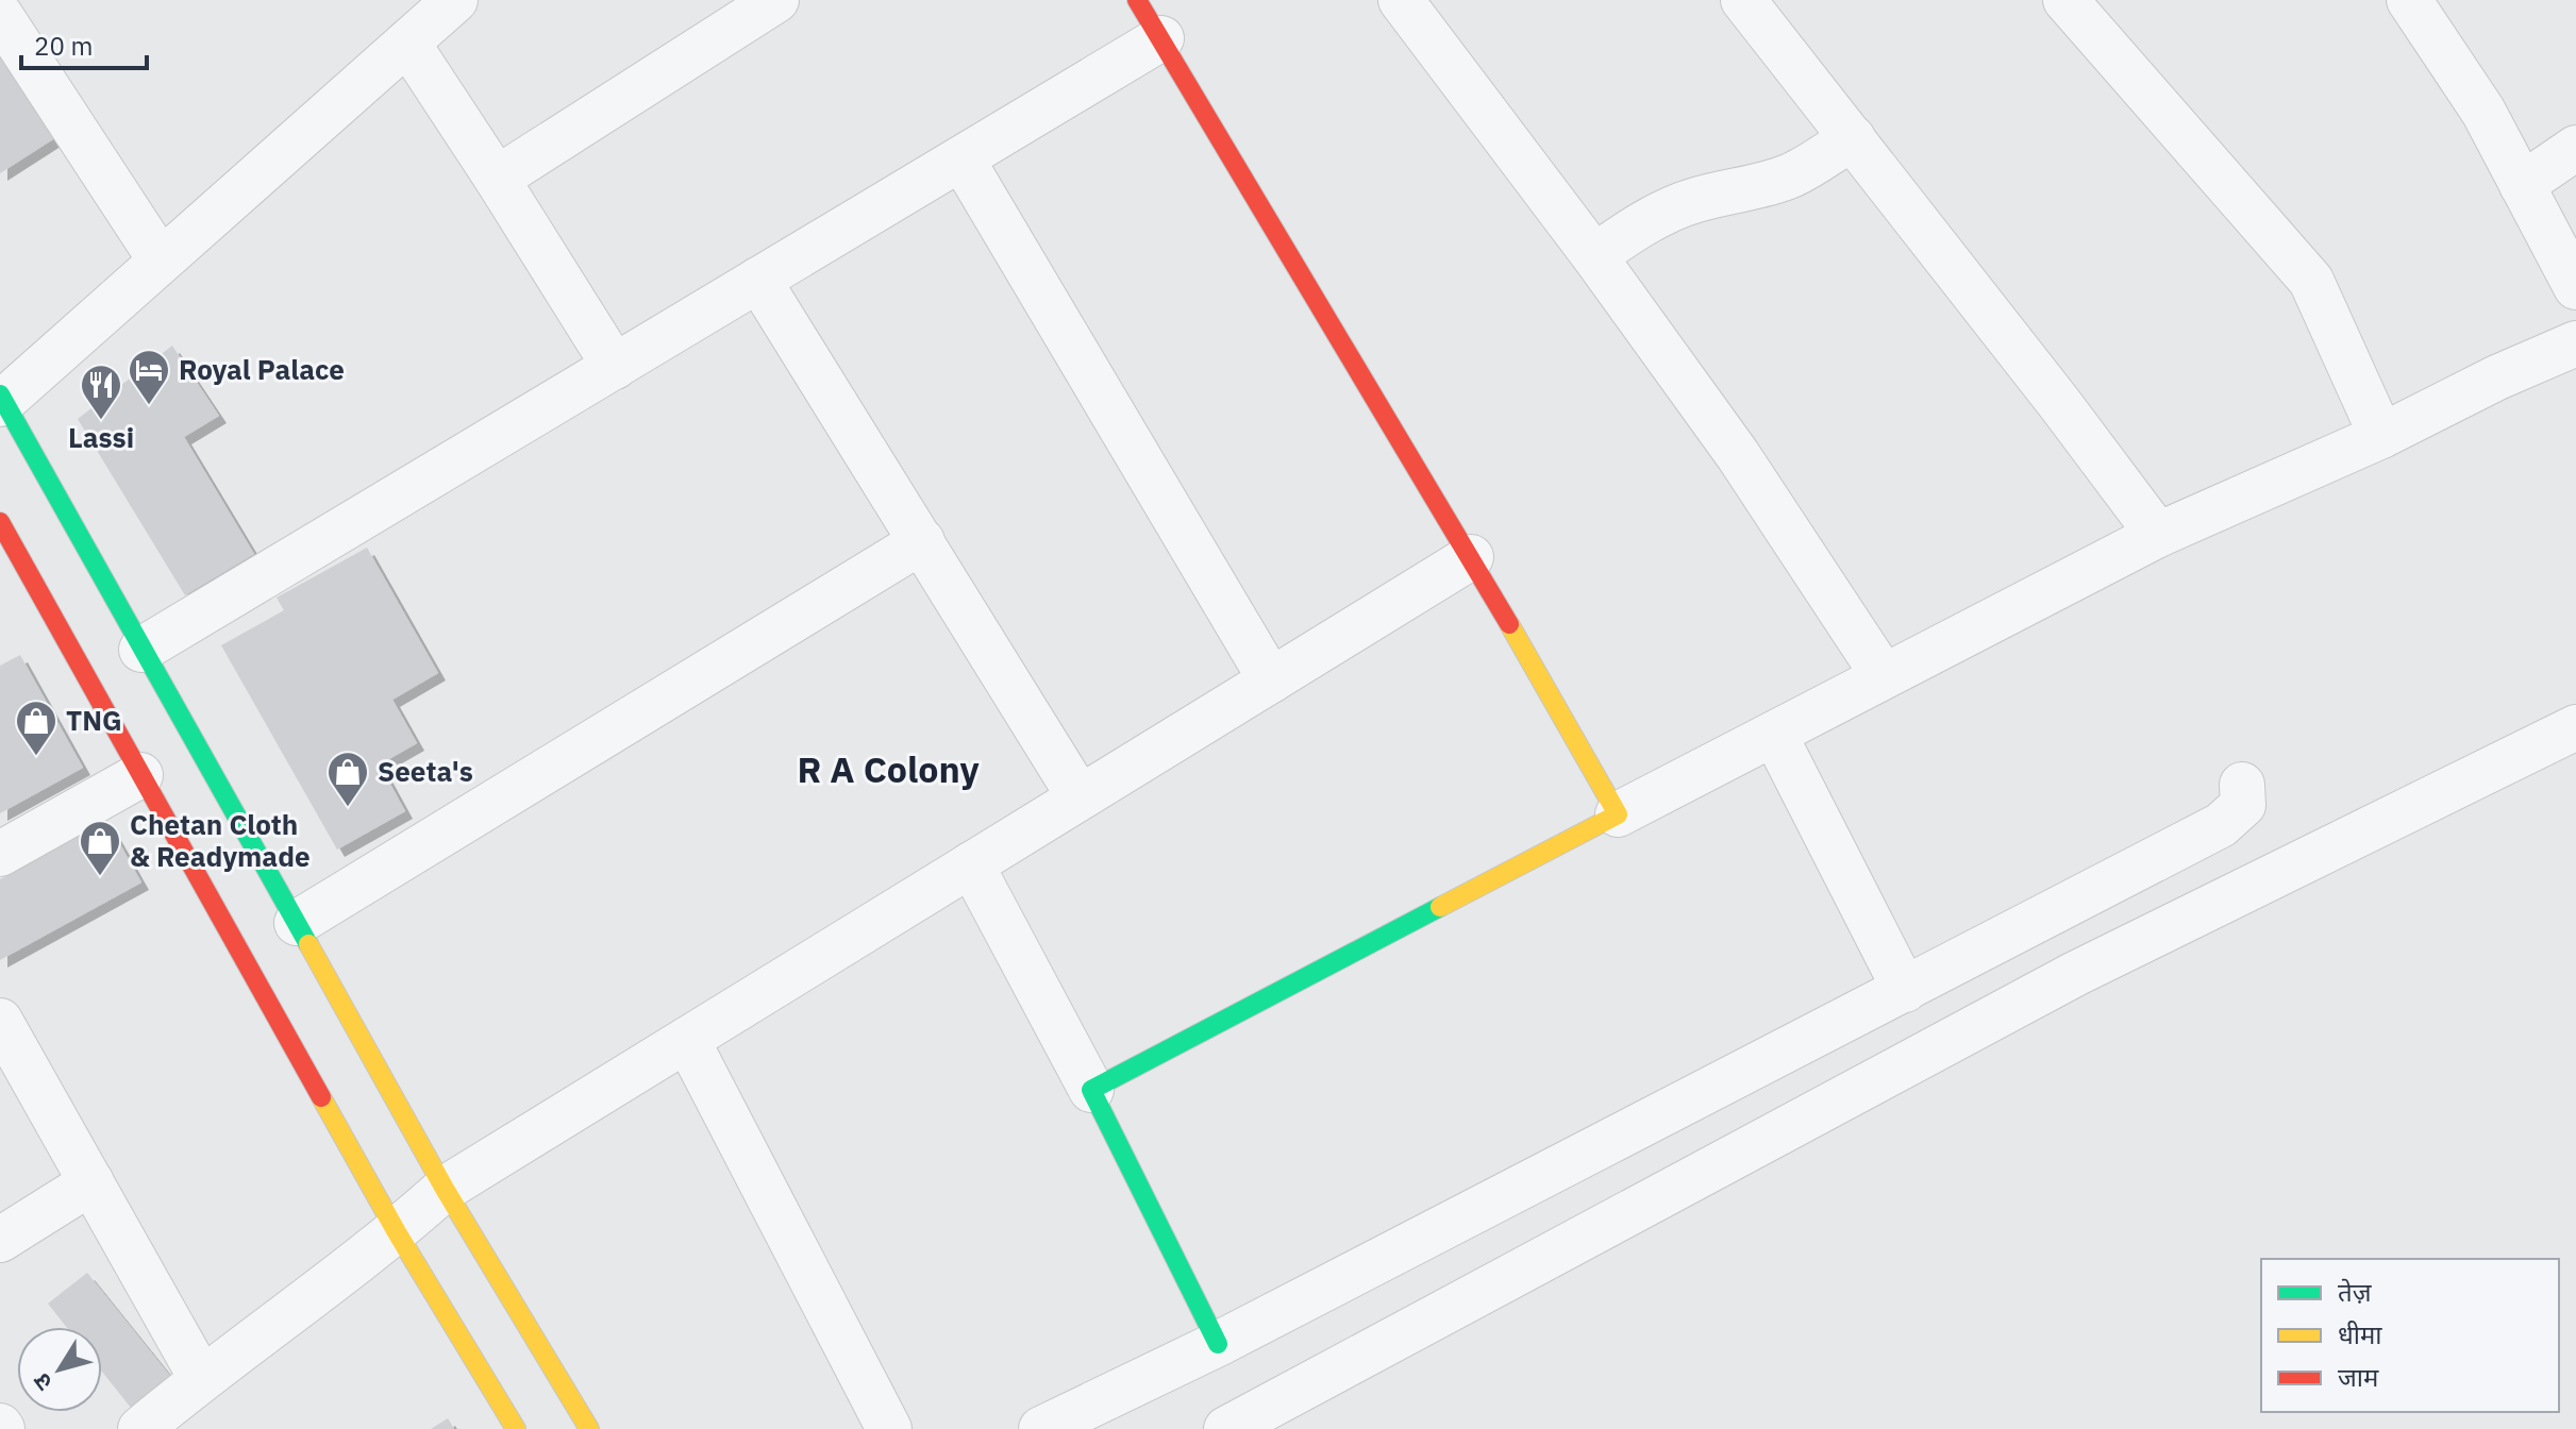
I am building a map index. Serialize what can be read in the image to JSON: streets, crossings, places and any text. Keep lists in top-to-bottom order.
{
  "districts": ["R A Colony"],
  "places": {
    "hotel": ["Royal Palace"],
    "restaurant": ["Lassi"],
    "shop": ["TNG", "Seeta's", "Chetan Cloth & Readymade"]
  },
  "legend": ["तेज़", "धीमा", "जाम"],
  "scale_bar": "20 m",
  "north": "bottom left"
}
